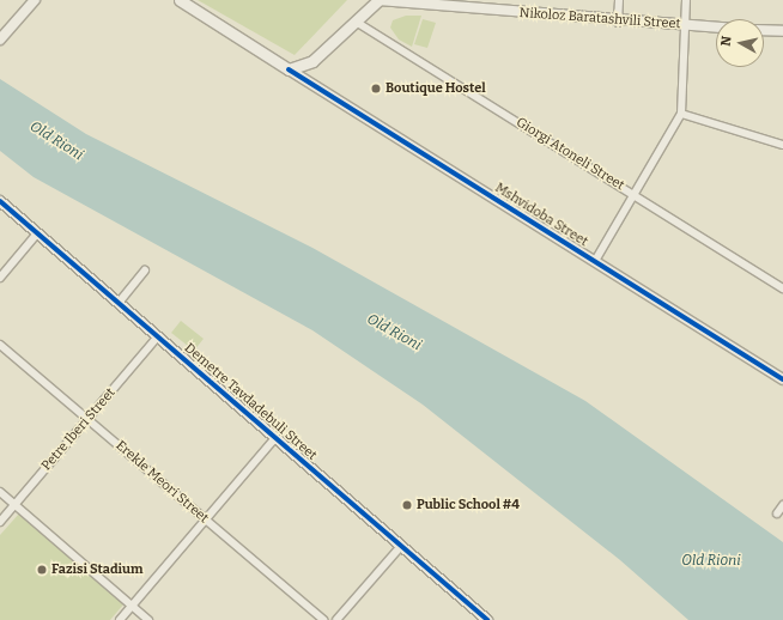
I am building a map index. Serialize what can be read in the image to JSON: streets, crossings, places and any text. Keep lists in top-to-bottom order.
{
  "streets": {
    "street": [
      "Nikoloz Baratashvili Street",
      "Giorgi Atoneli Street",
      "Mshvidoba Street",
      "Demetre Tavdadebuli Street",
      "Petre Iberi Street",
      "Erekle Meori Street"
    ]
  },
  "crossings": [
    ["Demetre Tavdadebuli Street", "Petre Iberi Street"],
    ["Petre Iberi Street", "Erekle Meori Street"]
  ],
  "water": ["Old Rioni"],
  "places": ["Boutique Hostel", "Public School #4", "Fazisi Stadium"],
  "north": "left"
}
